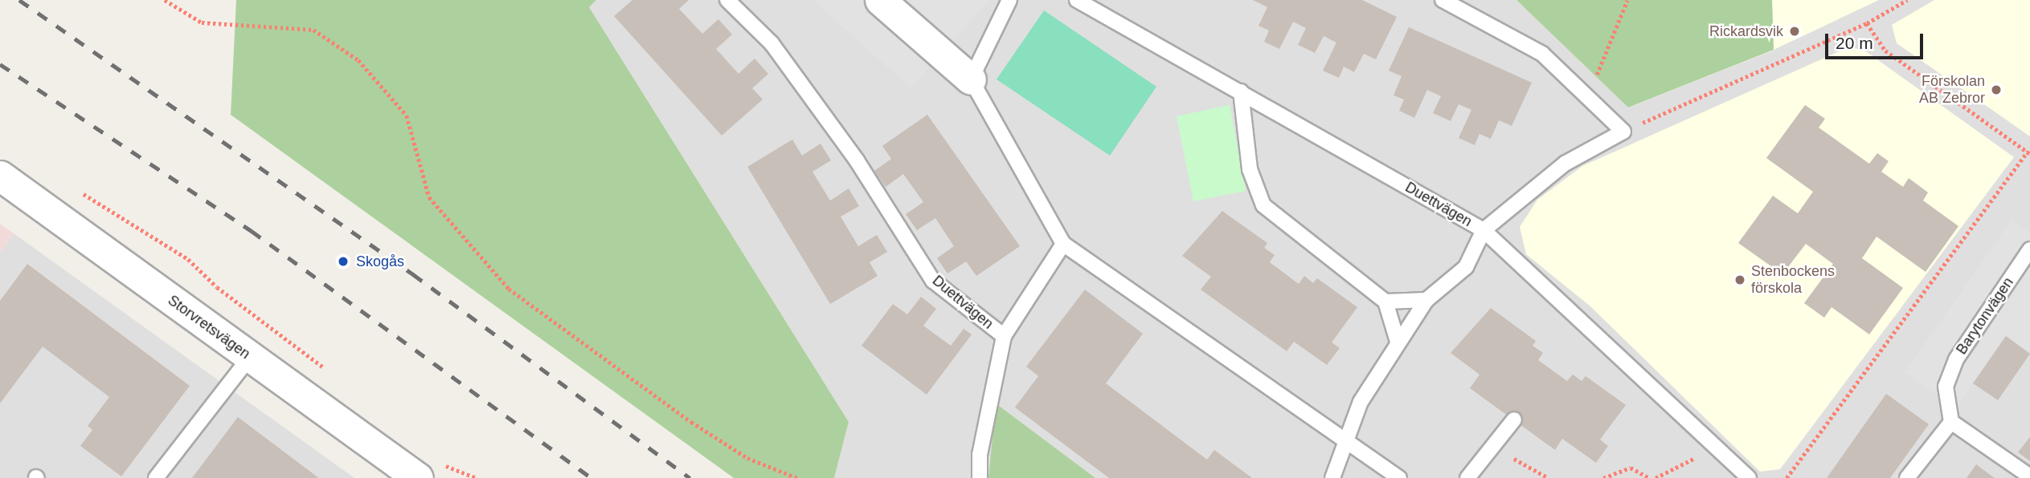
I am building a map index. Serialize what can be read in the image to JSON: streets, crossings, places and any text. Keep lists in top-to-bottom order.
{
  "streets": {
    "street": ["Storvretsvägen"],
    "lane": ["Duettvägen", "Barytonvägen"]
  },
  "places": [
    "Rickardsvik",
    "Förskolan AB Zebror",
    "Skogås",
    "Stenbockens förskola"
  ],
  "scale_bar": "20 m"
}
